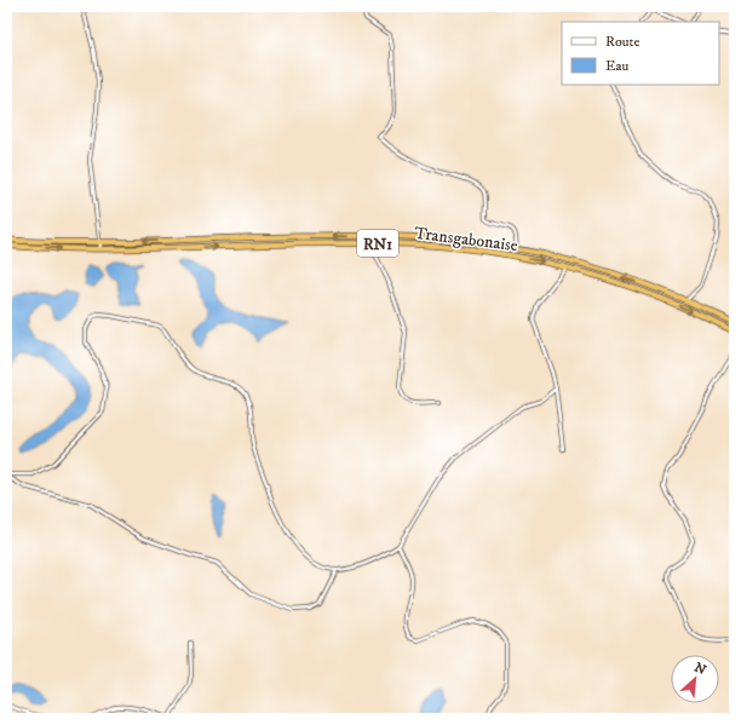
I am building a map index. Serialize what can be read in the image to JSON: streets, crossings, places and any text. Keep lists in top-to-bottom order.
{
  "streets": {
    "highway": ["Transgabonaise", "RN1"]
  },
  "legend": ["Route", "Eau"],
  "north": "top right"
}
